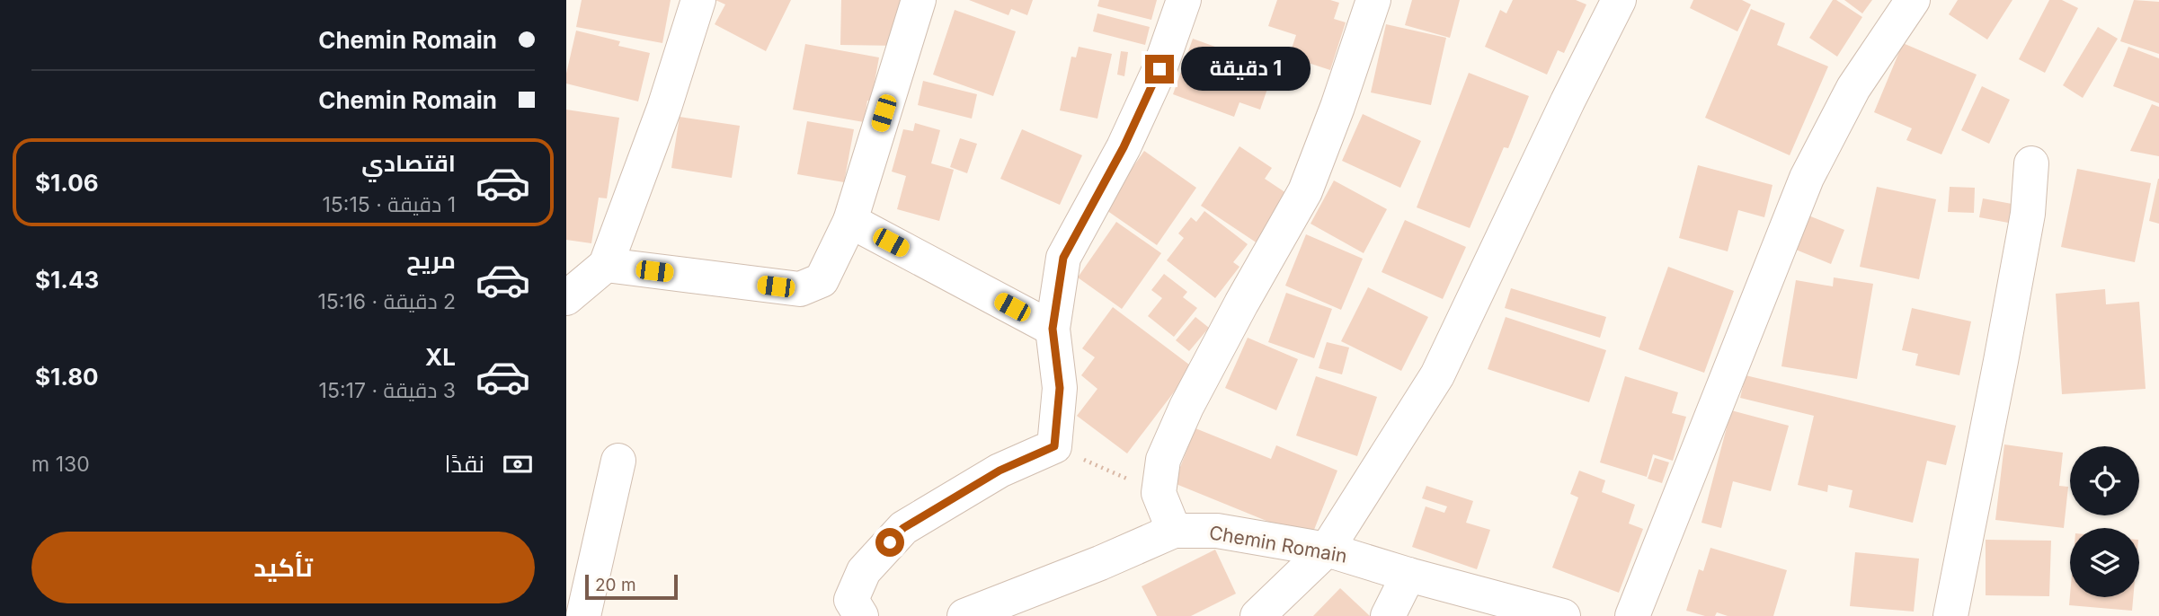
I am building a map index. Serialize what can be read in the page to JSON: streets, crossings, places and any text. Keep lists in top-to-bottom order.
{
  "streets": {
    "street": ["Chemin Romain"]
  },
  "scale_bar": "20 m",
  "page": {
    "banner": ["Chemin Romain", "Chemin Romain"],
    "bubble": "1 دقيقة",
    "list": [
      {
        "name": "اقتصادي",
        "note": "1 دقيقة · 15:15",
        "value": "$1.06"
      },
      {
        "name": "مريح",
        "note": "2 دقيقة · 15:16",
        "value": "$1.43"
      },
      {
        "name": "XL",
        "note": "3 دقيقة · 15:17",
        "value": "$1.80"
      }
    ],
    "pay": ["نقدًا", "130 m"],
    "buttons": "تأكيد",
    "scale": "20 m"
  }
}
